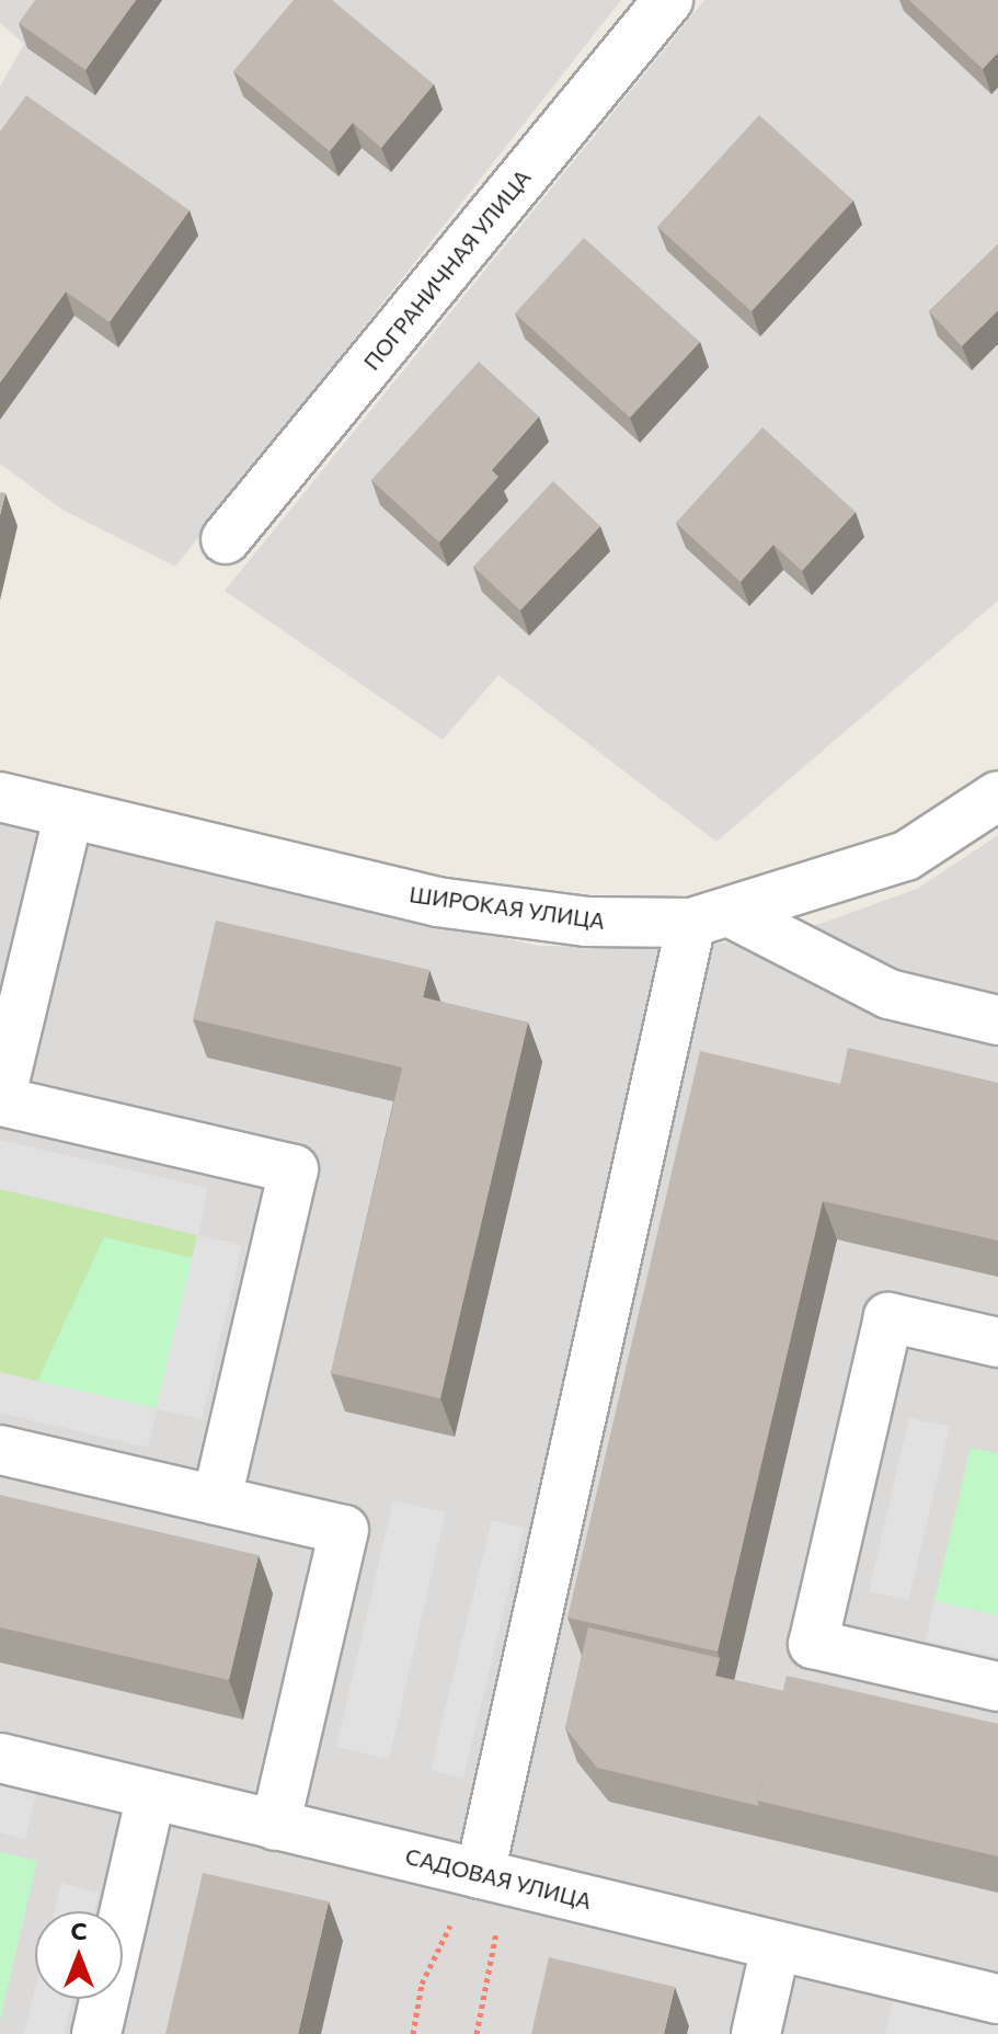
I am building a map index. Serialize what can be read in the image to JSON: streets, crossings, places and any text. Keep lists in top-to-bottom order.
{
  "streets": {
    "street": ["ПОГРАНИЧНАЯ УЛИЦА", "ШИРОКАЯ УЛИЦА", "САДОВАЯ УЛИЦА"]
  },
  "north": "top"
}
